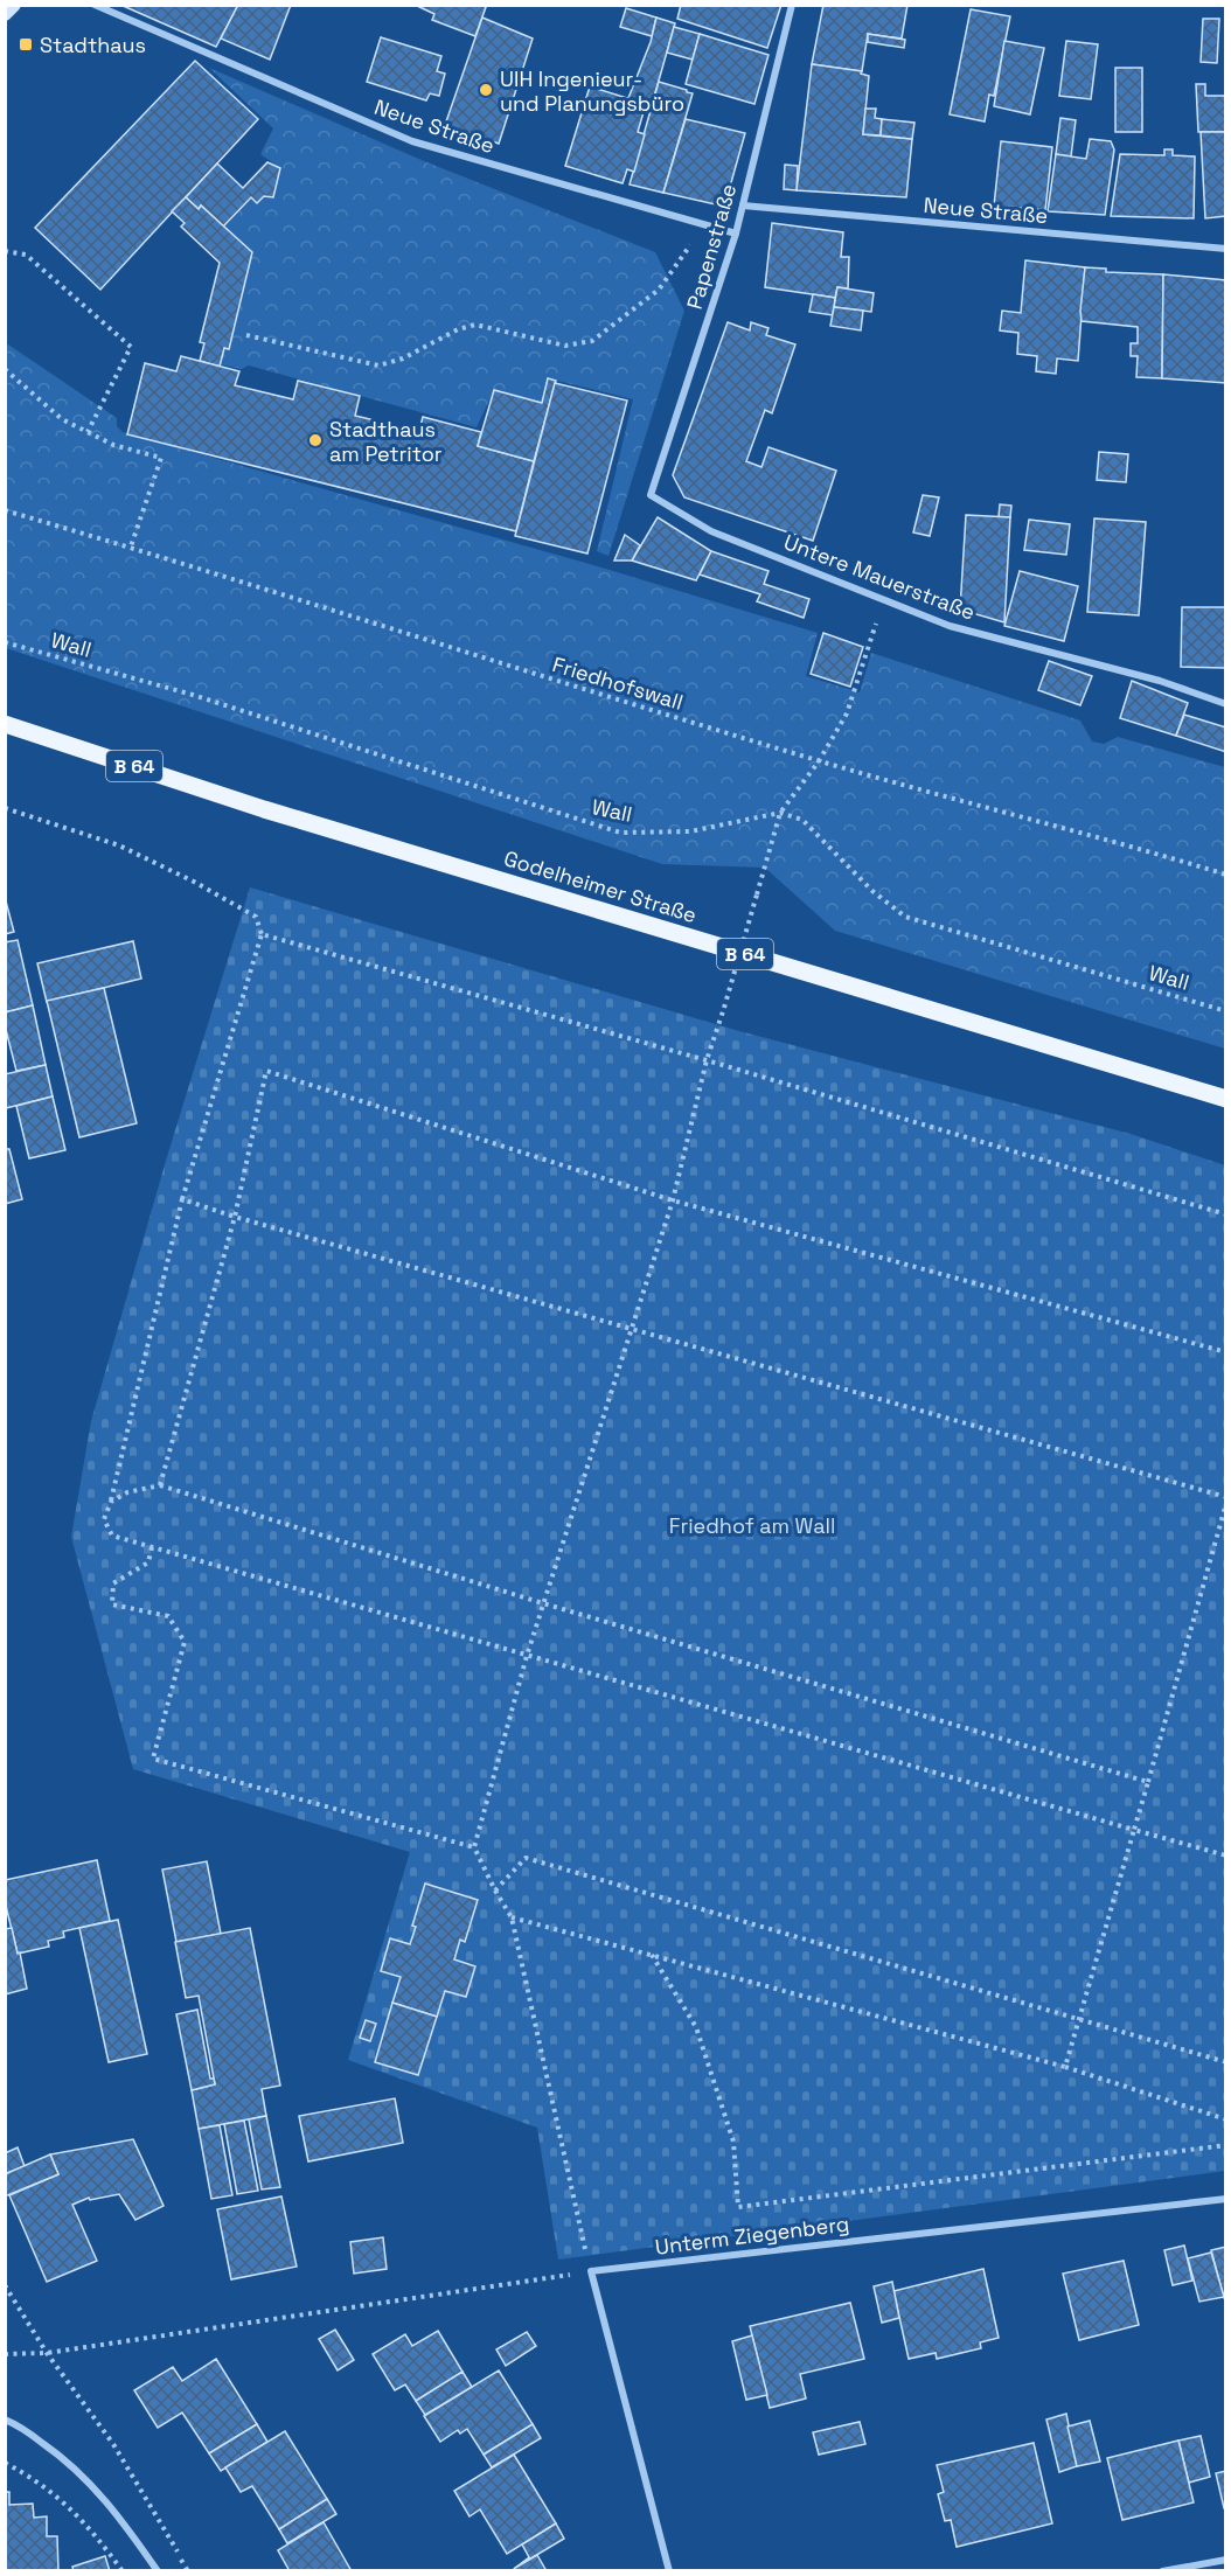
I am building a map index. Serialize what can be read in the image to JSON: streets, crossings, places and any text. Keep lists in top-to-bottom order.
{
  "streets": {
    "main road": ["B 64", "Godelheimer Straße"],
    "street": [
      "Neue Straße",
      "Papenstraße",
      "Untere Mauerstraße",
      "Unterm Ziegenberg"
    ],
    "path": ["Wall", "Friedhofswall"]
  },
  "crossings": [
    ["Neue Straße", "Papenstraße"],
    ["Papenstraße", "Untere Mauerstraße"]
  ],
  "parks": ["Friedhof am Wall"],
  "places": {
    "transit": ["Stadthaus"],
    "other": ["UIH Ingenieur- und Planungsbüro", "Stadthaus am Petritor"]
  }
}
